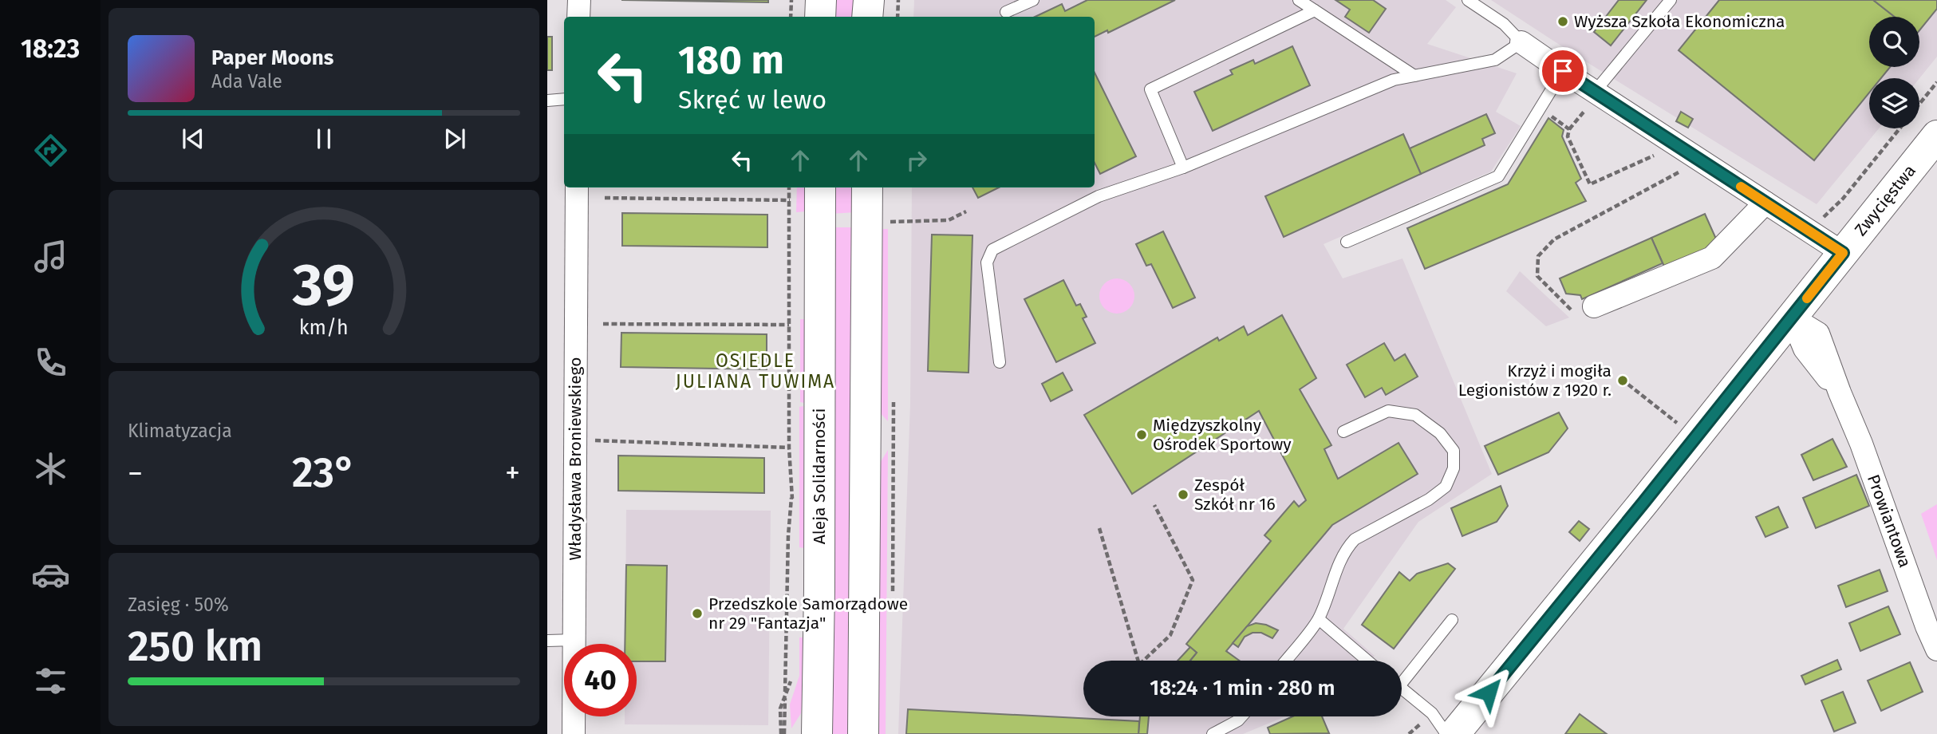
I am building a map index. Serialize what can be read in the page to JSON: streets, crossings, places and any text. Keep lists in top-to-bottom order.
{
  "streets": {
    "main road": ["Zwycięstwa", "Aleja Solidarności"],
    "street": ["Władysława Broniewskiego", "Prowiantowa"]
  },
  "crossings": [
    ["Zwycięstwa", "Prowiantowa"]
  ],
  "districts": ["OSIEDLE JULIANA TUWIMA"],
  "places": [
    "Wyższa Szkoła Ekonomiczna",
    "Krzyż i mogiła Legionistów z 1920 r.",
    "Międzyszkolny Ośrodek Sportowy",
    "Zespół Szkół nr 16",
    "Przedszkole Samorządowe nr 29 \"Fantazja\""
  ],
  "page": {
    "tabs": "18:23",
    "turn": ["180 m", "Skręć w lewo"],
    "song": ["Paper Moons", "Ada Vale"],
    "tile": [
      "Klimatyzacja",
      ["Zasięg · 50%", "250 km"]
    ],
    "heat": ["−", "23°", "+"],
    "limit": "40",
    "trip": "18:24 · 1 min · 280 m",
    "gauge": ["39", "km/h"]
  }
}
